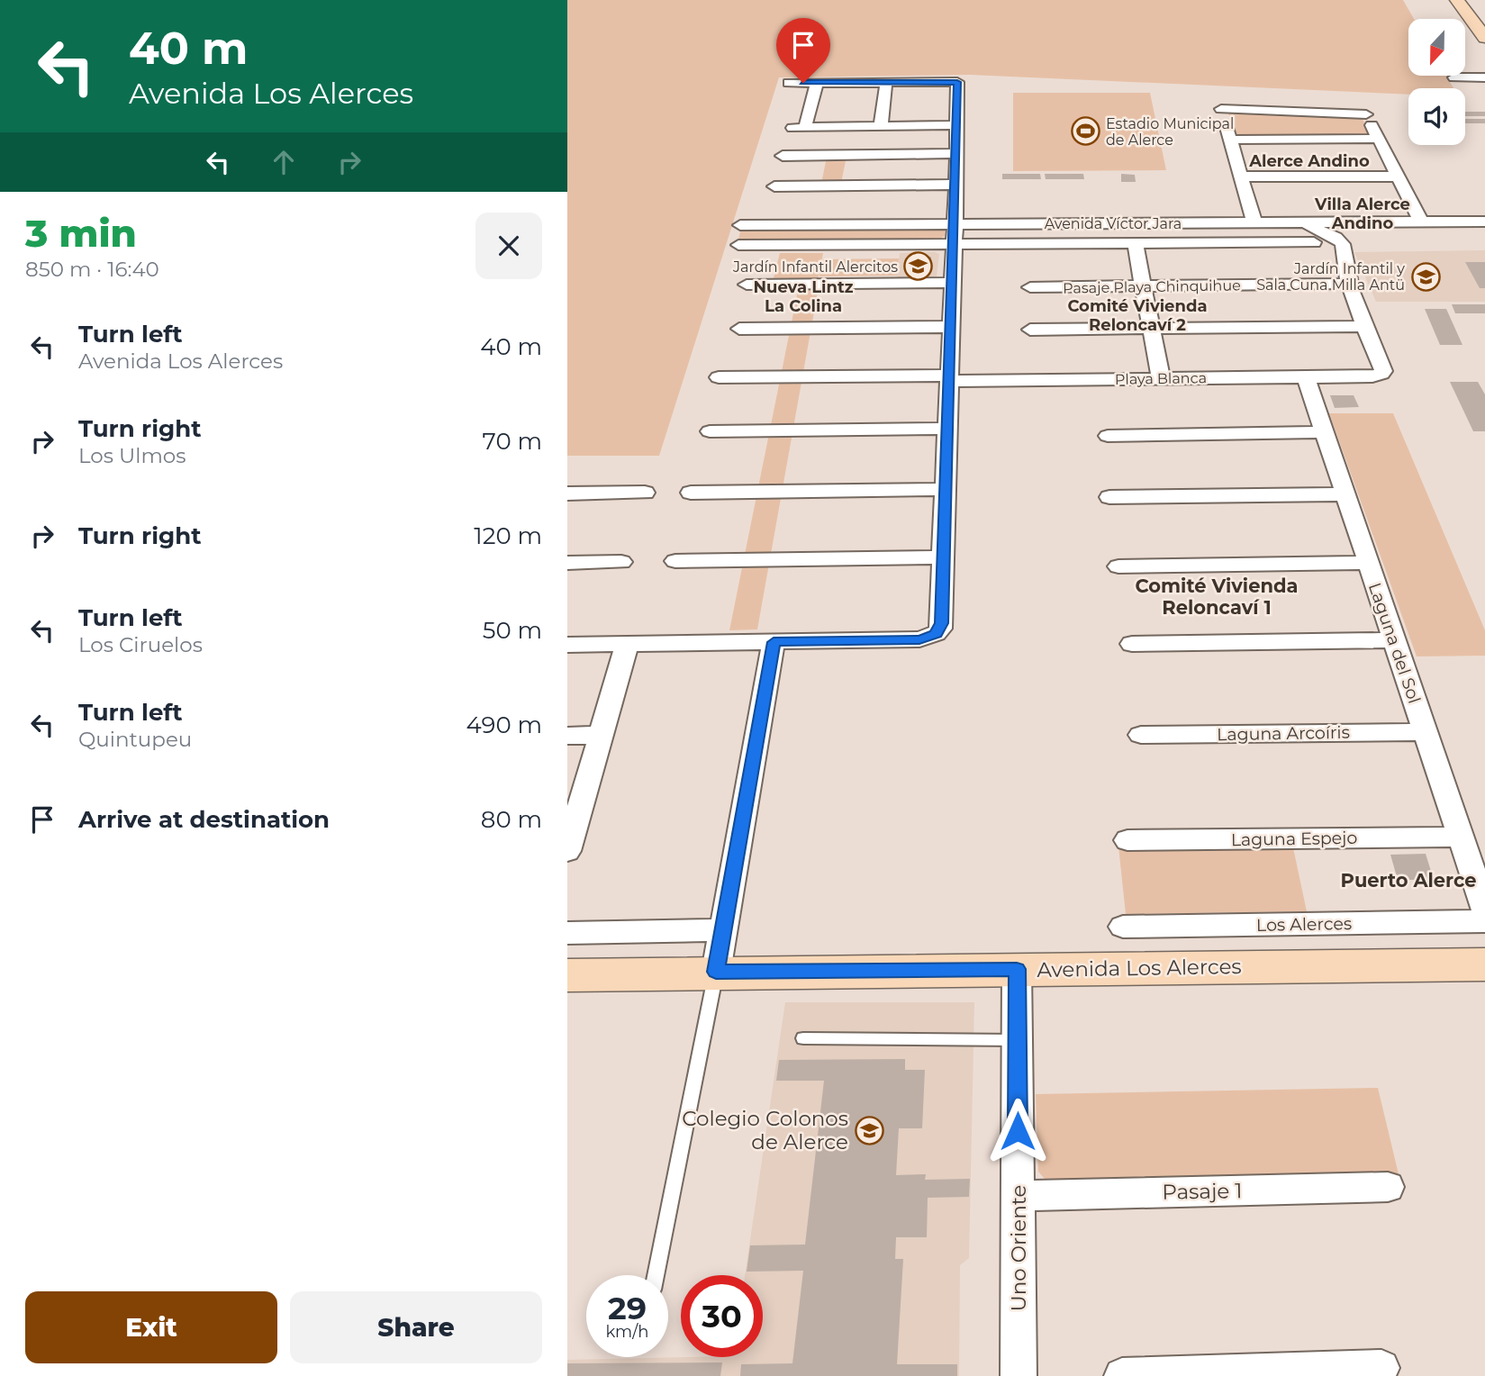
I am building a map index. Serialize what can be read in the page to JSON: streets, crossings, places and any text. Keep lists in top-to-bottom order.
{
  "streets": {
    "main road": ["Avenida Los Alerces"],
    "street": [
      "Avenida Víctor Jara",
      "Pasaje Playa Chinquihue",
      "Playa Blanca",
      "Laguna del Sol",
      "Laguna Arcoíris",
      "Laguna Espejo",
      "Los Alerces",
      "Pasaje 1",
      "Uno Oriente"
    ]
  },
  "crossings": [
    ["Playa Blanca", "Laguna del Sol"],
    ["Laguna del Sol", "Laguna Arcoíris"],
    ["Laguna del Sol", "Laguna Espejo"],
    ["Avenida Los Alerces", "Uno Oriente"],
    ["Pasaje 1", "Uno Oriente"]
  ],
  "districts": [
    "Alerce Andino",
    "Villa Alerce Andino",
    "Nueva Lintz La Colina",
    "Comité Vivienda Reloncaví 2",
    "Comité Vivienda Reloncaví 1",
    "Puerto Alerce"
  ],
  "places": {
    "sports": ["Estadio Municipal de Alerce"],
    "school or university": ["Jardín Infantil Alercitos", "Jardín Infantil y Sala Cuna Milla Antü", "Colegio Colonos de Alerce"]
  },
  "north": "bottom",
  "page": {
    "turn": ["40 m", "Avenida Los Alerces"],
    "heading": ["3 min", "850 m · 16:40"],
    "list": [
      {
        "name": "Turn left",
        "note": "Avenida Los Alerces",
        "value": "40 m"
      },
      {
        "name": "Turn right",
        "note": "Los Ulmos",
        "value": "70 m"
      },
      {
        "name": "Turn right",
        "value": "120 m"
      },
      {
        "name": "Turn left",
        "note": "Los Ciruelos",
        "value": "50 m"
      },
      {
        "name": "Turn left",
        "note": "Quintupeu",
        "value": "490 m"
      },
      {
        "name": "Arrive at destination",
        "value": "80 m"
      }
    ],
    "speed": "29 km/h",
    "limit": "30",
    "buttons": ["Exit", "Share"]
  }
}
